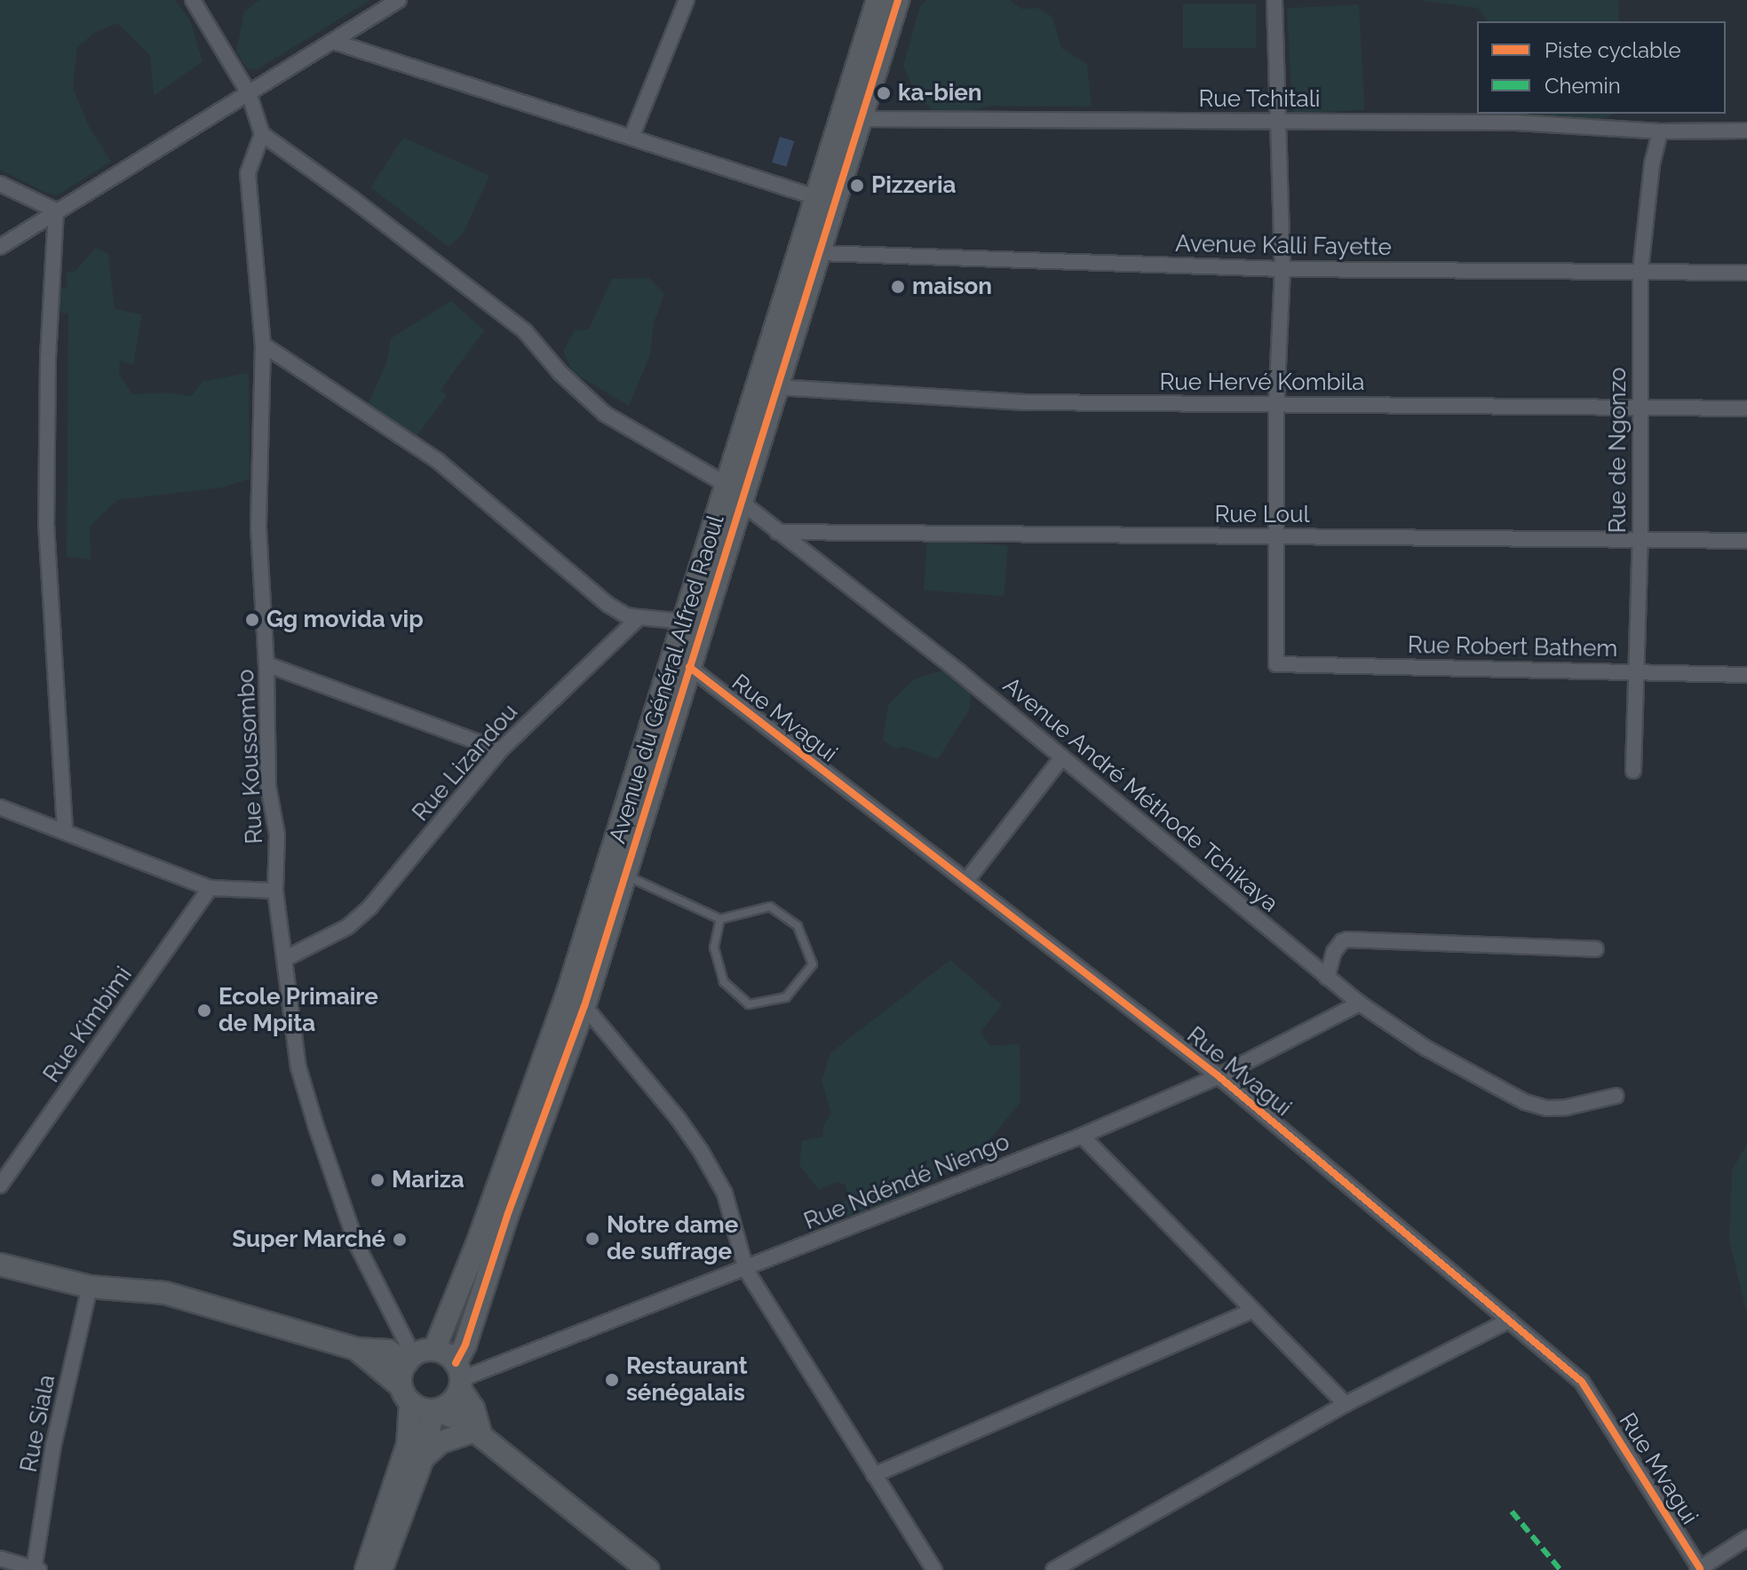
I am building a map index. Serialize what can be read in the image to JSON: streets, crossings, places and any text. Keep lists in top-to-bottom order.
{
  "streets": {
    "street": [
      "Rue Tchitali",
      "Avenue Kalli Fayette",
      "Rue Hervé Kombila",
      "Rue de Ngonzo",
      "Rue Loul",
      "Rue Robert Bathem",
      "Avenue du Général Alfred Raoul",
      "Rue Mvagui",
      "Rue Koussombo",
      "Rue Lizandou",
      "Avenue André Méthode Tchikaya",
      "Rue Kimbimi",
      "Rue Ndéndé Niengo",
      "Rue Siala"
    ]
  },
  "crossings": [
    ["Rue Tchitali", "Rue de Ngonzo"],
    ["Rue Tchitali", "Avenue du Général Alfred Raoul"],
    ["Avenue Kalli Fayette", "Rue de Ngonzo"],
    ["Avenue Kalli Fayette", "Avenue du Général Alfred Raoul"],
    ["Rue Hervé Kombila", "Rue de Ngonzo"],
    ["Rue Hervé Kombila", "Avenue du Général Alfred Raoul"],
    ["Rue de Ngonzo", "Rue Loul"],
    ["Rue de Ngonzo", "Rue Robert Bathem"],
    ["Rue Loul", "Rue Robert Bathem"],
    ["Rue Loul", "Avenue André Méthode Tchikaya"],
    ["Avenue du Général Alfred Raoul", "Rue Mvagui"],
    ["Avenue du Général Alfred Raoul", "Rue Koussombo"],
    ["Avenue du Général Alfred Raoul", "Avenue André Méthode Tchikaya"],
    ["Avenue du Général Alfred Raoul", "Rue Ndéndé Niengo"],
    ["Rue Mvagui", "Rue Ndéndé Niengo"],
    ["Rue Koussombo", "Rue Lizandou"],
    ["Rue Koussombo", "Rue Ndéndé Niengo"],
    ["Avenue André Méthode Tchikaya", "Rue Ndéndé Niengo"]
  ],
  "places": [
    "ka-bien",
    "Pizzeria",
    "maison",
    "Gg movida vip",
    "Ecole Primaire de Mpita",
    "Mariza",
    "Notre dame de suffrage",
    "Super Marché",
    "Restaurant sénégalais"
  ],
  "legend": ["Piste cyclable", "Chemin"]
}
